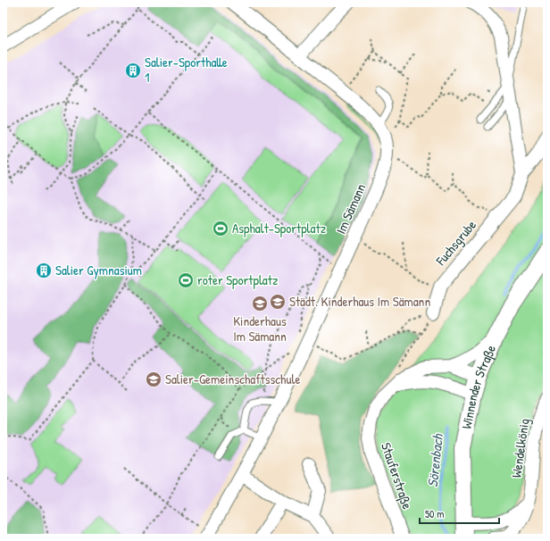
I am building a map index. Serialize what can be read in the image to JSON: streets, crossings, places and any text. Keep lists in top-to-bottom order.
{
  "streets": {
    "street": [
      "Im Sämann",
      "Fuchsgrube",
      "Winnender Straße",
      "Wendelkönig",
      "Stauferstraße"
    ]
  },
  "crossings": [
    ["Winnender Straße", "Stauferstraße"]
  ],
  "water": ["Sörenbach"],
  "places": {
    "building": ["Salier-Sporthalle 1", "Salier Gymnasium"],
    "sports": ["Asphalt-Sportplatz", "roter Sportplatz"],
    "school or university": ["Städt. Kinderhaus Im Sämann", "Kinderhaus Im Sämann", "Salier-Gemeinschaftsschule"]
  },
  "scale_bar": "50 m"
}
